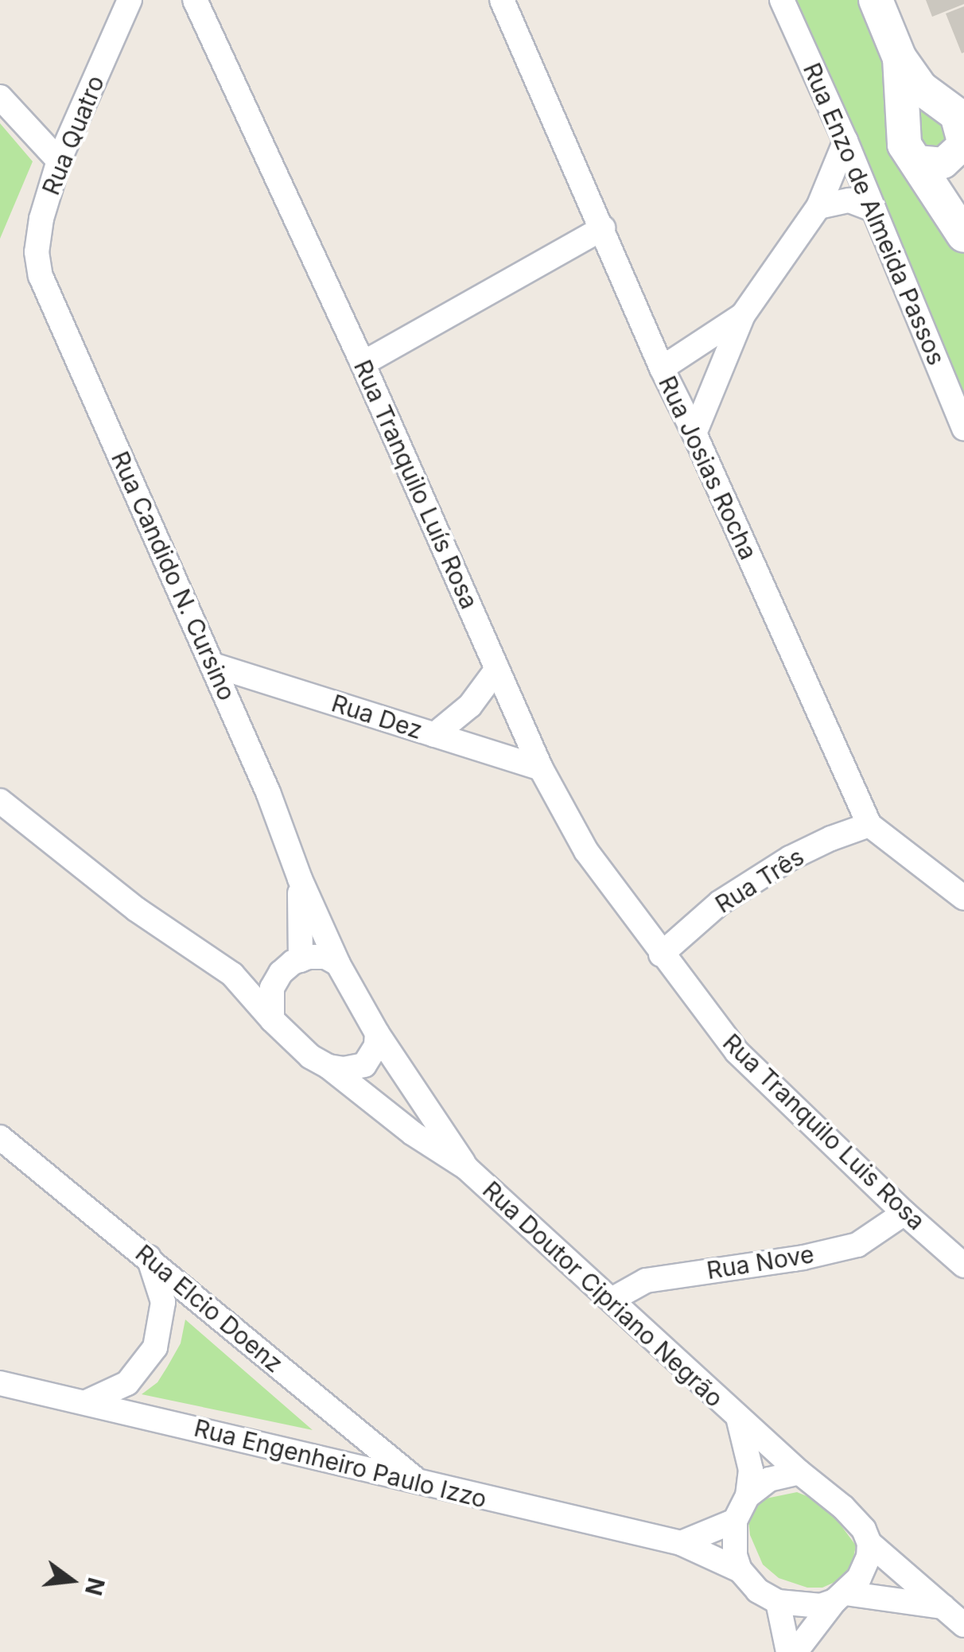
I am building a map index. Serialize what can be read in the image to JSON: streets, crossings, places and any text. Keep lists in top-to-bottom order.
{
  "streets": {
    "street": [
      "Rua Quatro",
      "Rua Enzo de Almeida Passos",
      "Rua Josias Rocha",
      "Rua Tranquilo Luís Rosa",
      "Rua Candido N. Cursino",
      "Rua Dez",
      "Rua Três",
      "Rua Tranquilo Luis Rosa",
      "Rua Nove",
      "Rua Doutor Cipriano Negrão",
      "Rua Elcio Doenz",
      "Rua Engenheiro Paulo Izzo"
    ]
  },
  "crossings": [
    ["Rua Quatro", "Rua Candido N. Cursino"],
    ["Rua Josias Rocha", "Rua Três"],
    ["Rua Tranquilo Luís Rosa", "Rua Dez"],
    ["Rua Tranquilo Luís Rosa", "Rua Três"],
    ["Rua Tranquilo Luís Rosa", "Rua Tranquilo Luis Rosa"],
    ["Rua Candido N. Cursino", "Rua Dez"],
    ["Rua Candido N. Cursino", "Rua Doutor Cipriano Negrão"],
    ["Rua Três", "Rua Tranquilo Luis Rosa"],
    ["Rua Tranquilo Luis Rosa", "Rua Nove"],
    ["Rua Nove", "Rua Doutor Cipriano Negrão"],
    ["Rua Doutor Cipriano Negrão", "Rua Engenheiro Paulo Izzo"],
    ["Rua Elcio Doenz", "Rua Engenheiro Paulo Izzo"]
  ],
  "north": "right"
}
